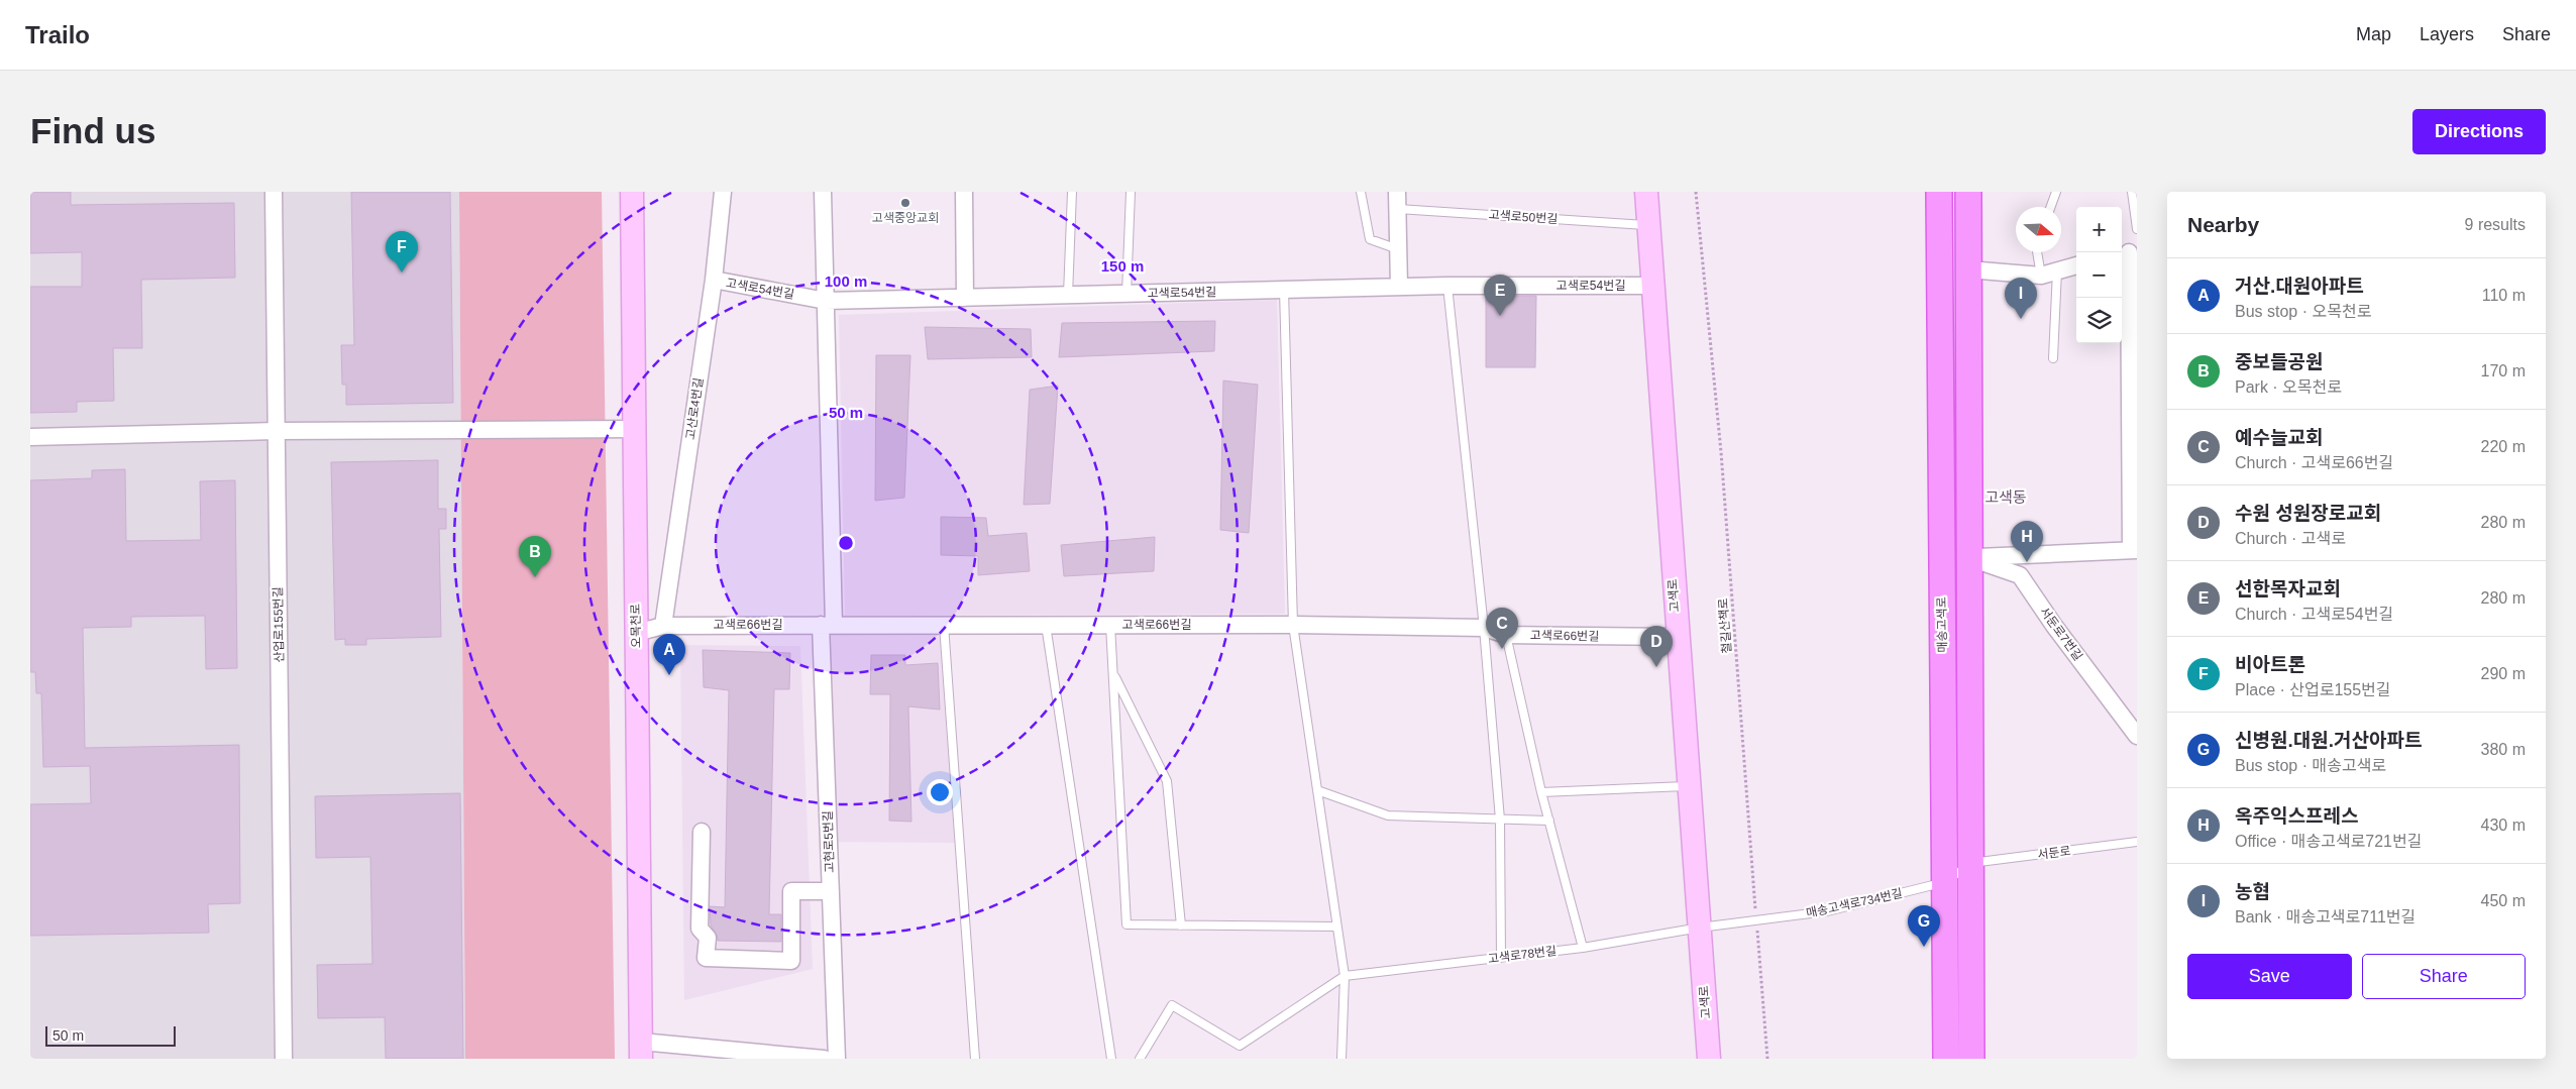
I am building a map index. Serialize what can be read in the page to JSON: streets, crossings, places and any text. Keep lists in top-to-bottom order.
{
  "streets": {
    "main road": ["매송고색로"],
    "street": [
      "고색로54번길",
      "고산로4번길",
      "고색로",
      "산업로155번길",
      "고색로66번길",
      "오목천로",
      "서둔로7번길",
      "고현로5번길"
    ],
    "lane": [
      "고색로50번길",
      "서둔로",
      "매송고색로734번길",
      "고색로78번길"
    ],
    "path": ["철길산책로"]
  },
  "crossings": [
    ["고색로50번길", "고색로"],
    ["고색로54번길", "고산로4번길"],
    ["고색로54번길", "고색로"],
    ["고색로54번길", "고현로5번길"],
    ["고산로4번길", "고색로66번길"],
    ["고색로", "고색로66번길"],
    ["고색로", "매송고색로734번길"],
    ["고색로", "고색로78번길"],
    ["고색로66번길", "오목천로"],
    ["고색로66번길", "고현로5번길"],
    ["매송고색로", "서둔로7번길"],
    ["매송고색로", "서둔로"],
    ["매송고색로", "매송고색로734번길"],
    ["철길산책로", "매송고색로734번길"],
    ["서둔로", "매송고색로734번길"],
    ["매송고색로734번길", "고색로78번길"]
  ],
  "districts": ["고색동"],
  "places": ["고색중앙교회"],
  "scale_bar": "50 m",
  "north": "right",
  "page": {
    "header": "Trailo",
    "nav": ["Map", "Layers", "Share"],
    "buttons": [
      "Directions",
      ["Save", "Share"]
    ],
    "title": "Find us",
    "heading": ["Nearby", "9 results"],
    "map_buttons": ["+", "−"],
    "pins": [
      "F",
      "E",
      "I",
      "H",
      "B",
      "C",
      "D",
      "A",
      "G"
    ],
    "list": [
      {
        "mark": "A",
        "name": "거산.대원아파트",
        "note": "Bus stop · 오목천로",
        "value": "110 m"
      },
      {
        "mark": "B",
        "name": "중보들공원",
        "note": "Park · 오목천로",
        "value": "170 m"
      },
      {
        "mark": "C",
        "name": "예수늘교회",
        "note": "Church · 고색로66번길",
        "value": "220 m"
      },
      {
        "mark": "D",
        "name": "수원 성원장로교회",
        "note": "Church · 고색로",
        "value": "280 m"
      },
      {
        "mark": "E",
        "name": "선한목자교회",
        "note": "Church · 고색로54번길",
        "value": "280 m"
      },
      {
        "mark": "F",
        "name": "비아트론",
        "note": "Place · 산업로155번길",
        "value": "290 m"
      },
      {
        "mark": "G",
        "name": "신병원.대원.거산아파트",
        "note": "Bus stop · 매송고색로",
        "value": "380 m"
      },
      {
        "mark": "H",
        "name": "옥주익스프레스",
        "note": "Office · 매송고색로721번길",
        "value": "430 m"
      },
      {
        "mark": "I",
        "name": "농협",
        "note": "Bank · 매송고색로711번길",
        "value": "450 m"
      }
    ],
    "scale": "50 m"
  },
  "rings": ["150 m", "100 m", "50 m"]
}
